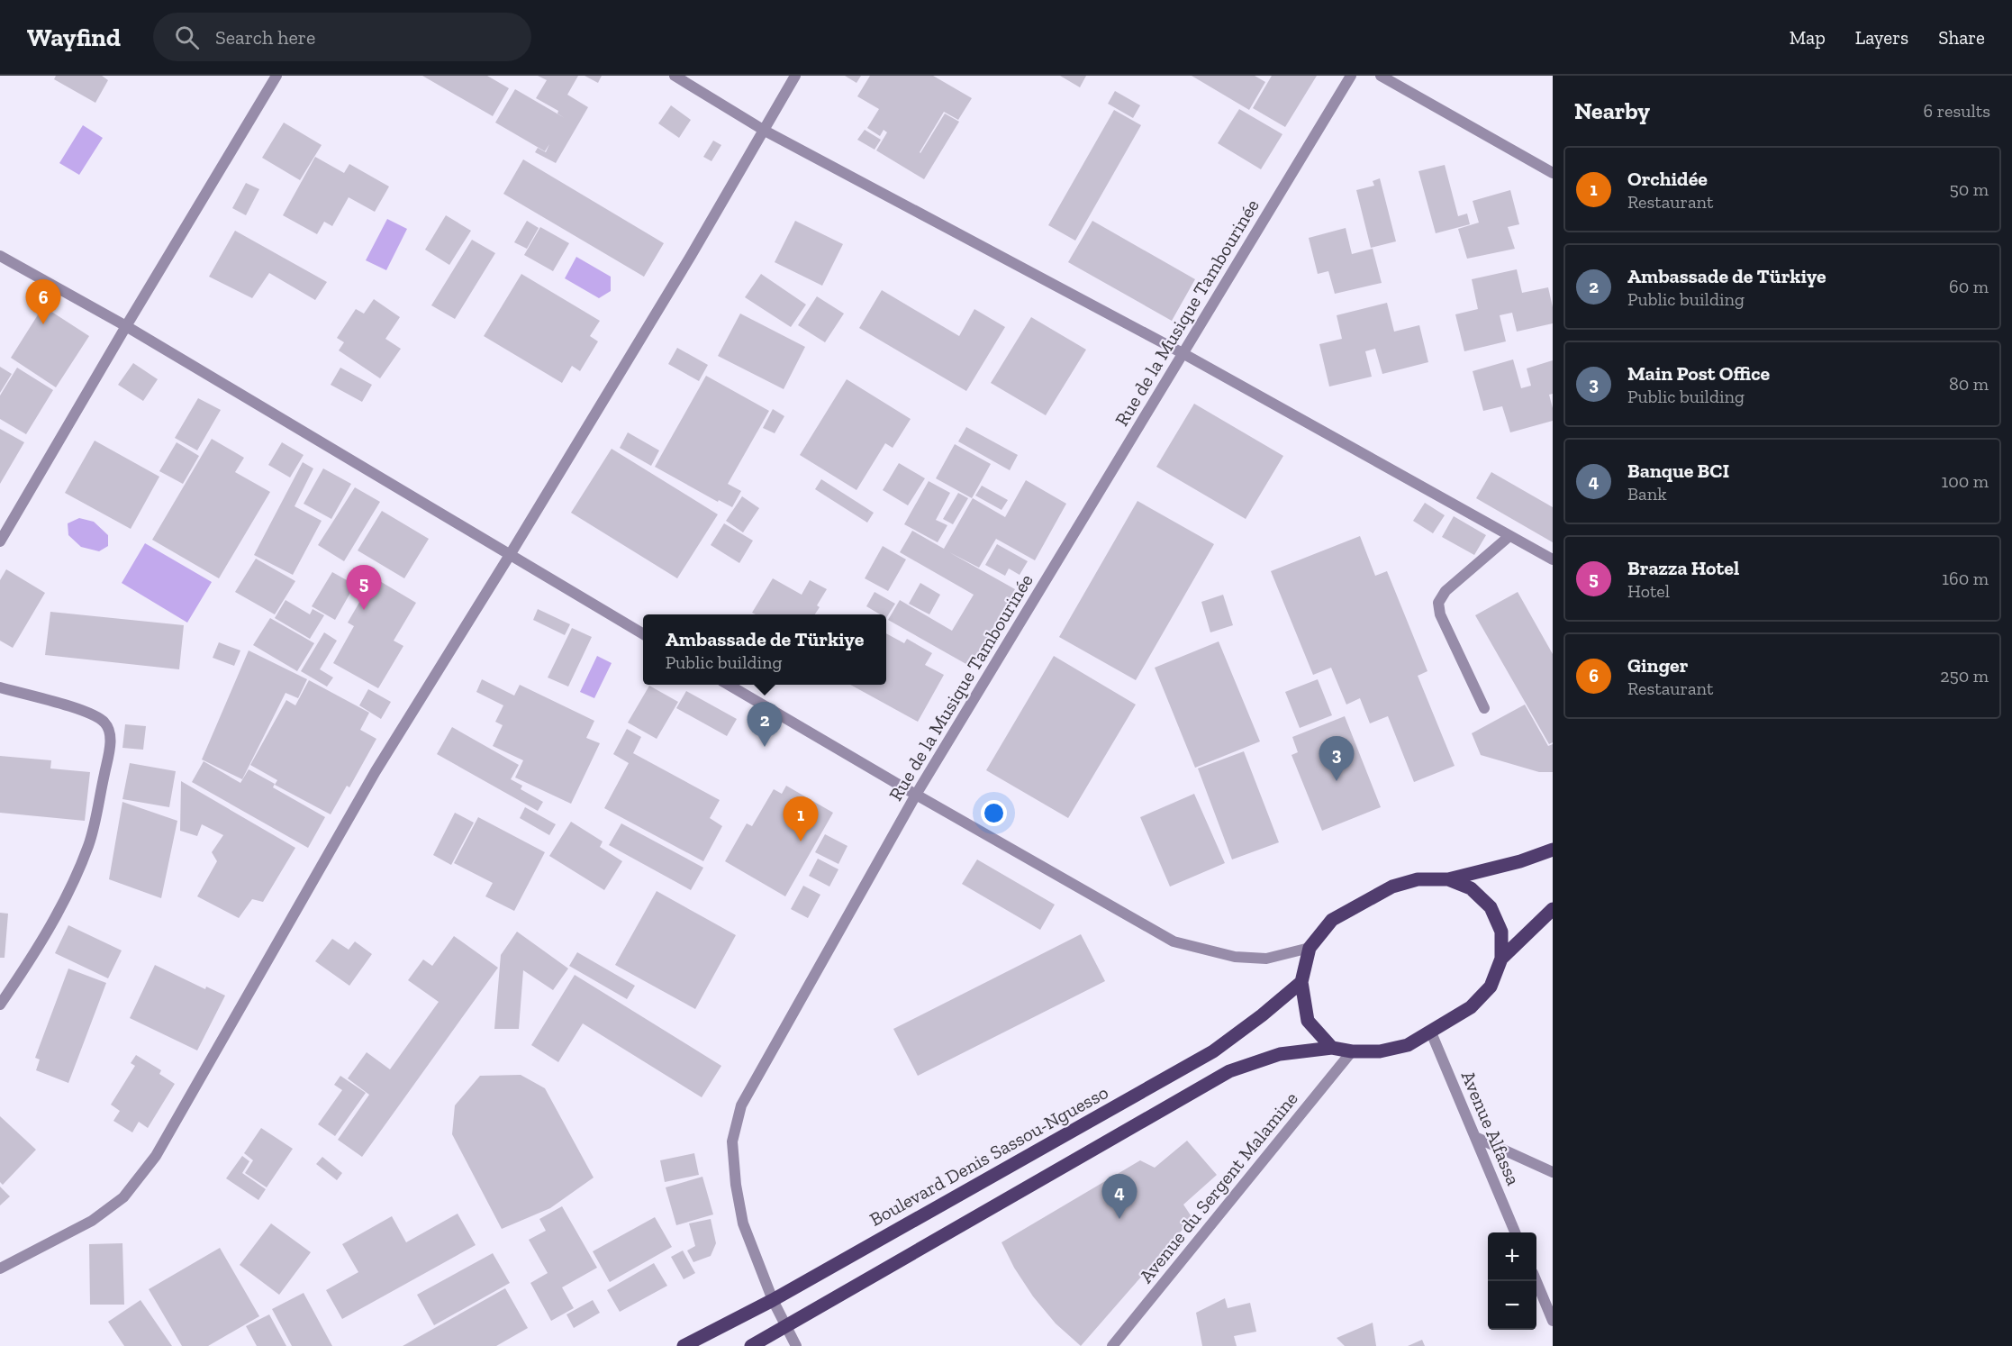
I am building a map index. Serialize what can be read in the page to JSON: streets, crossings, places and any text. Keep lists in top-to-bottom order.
{
  "streets": {
    "main road": ["Boulevard Denis Sassou-Nguesso"],
    "street": ["Rue de la Musique Tambourinée", "Avenue Alfassa", "Avenue du Sergent Malamine"]
  },
  "crossings": [
    ["Rue de la Musique Tambourinée", "Boulevard Denis Sassou-Nguesso"],
    ["Avenue Alfassa", "Boulevard Denis Sassou-Nguesso"],
    ["Avenue Alfassa", "Avenue du Sergent Malamine"],
    ["Boulevard Denis Sassou-Nguesso", "Avenue du Sergent Malamine"]
  ],
  "page": {
    "header": "Wayfind",
    "search": "Search here",
    "nav": ["Map", "Layers", "Share"],
    "heading": ["Nearby", "6 results"],
    "list": [
      {
        "mark": "1",
        "name": "Orchidée",
        "note": "Restaurant",
        "value": "50 m"
      },
      {
        "mark": "2",
        "name": "Ambassade de Türkiye",
        "note": "Public building",
        "value": "60 m"
      },
      {
        "mark": "3",
        "name": "Main Post Office",
        "note": "Public building",
        "value": "80 m"
      },
      {
        "mark": "4",
        "name": "Banque BCI",
        "note": "Bank",
        "value": "100 m"
      },
      {
        "mark": "5",
        "name": "Brazza Hotel",
        "note": "Hotel",
        "value": "160 m"
      },
      {
        "mark": "6",
        "name": "Ginger",
        "note": "Restaurant",
        "value": "250 m"
      }
    ],
    "pins": [
      "6",
      "5",
      "2",
      "3",
      "1",
      "4"
    ],
    "popup": ["Ambassade de Türkiye", "Public building"],
    "map_buttons": ["+", "−"]
  }
}
